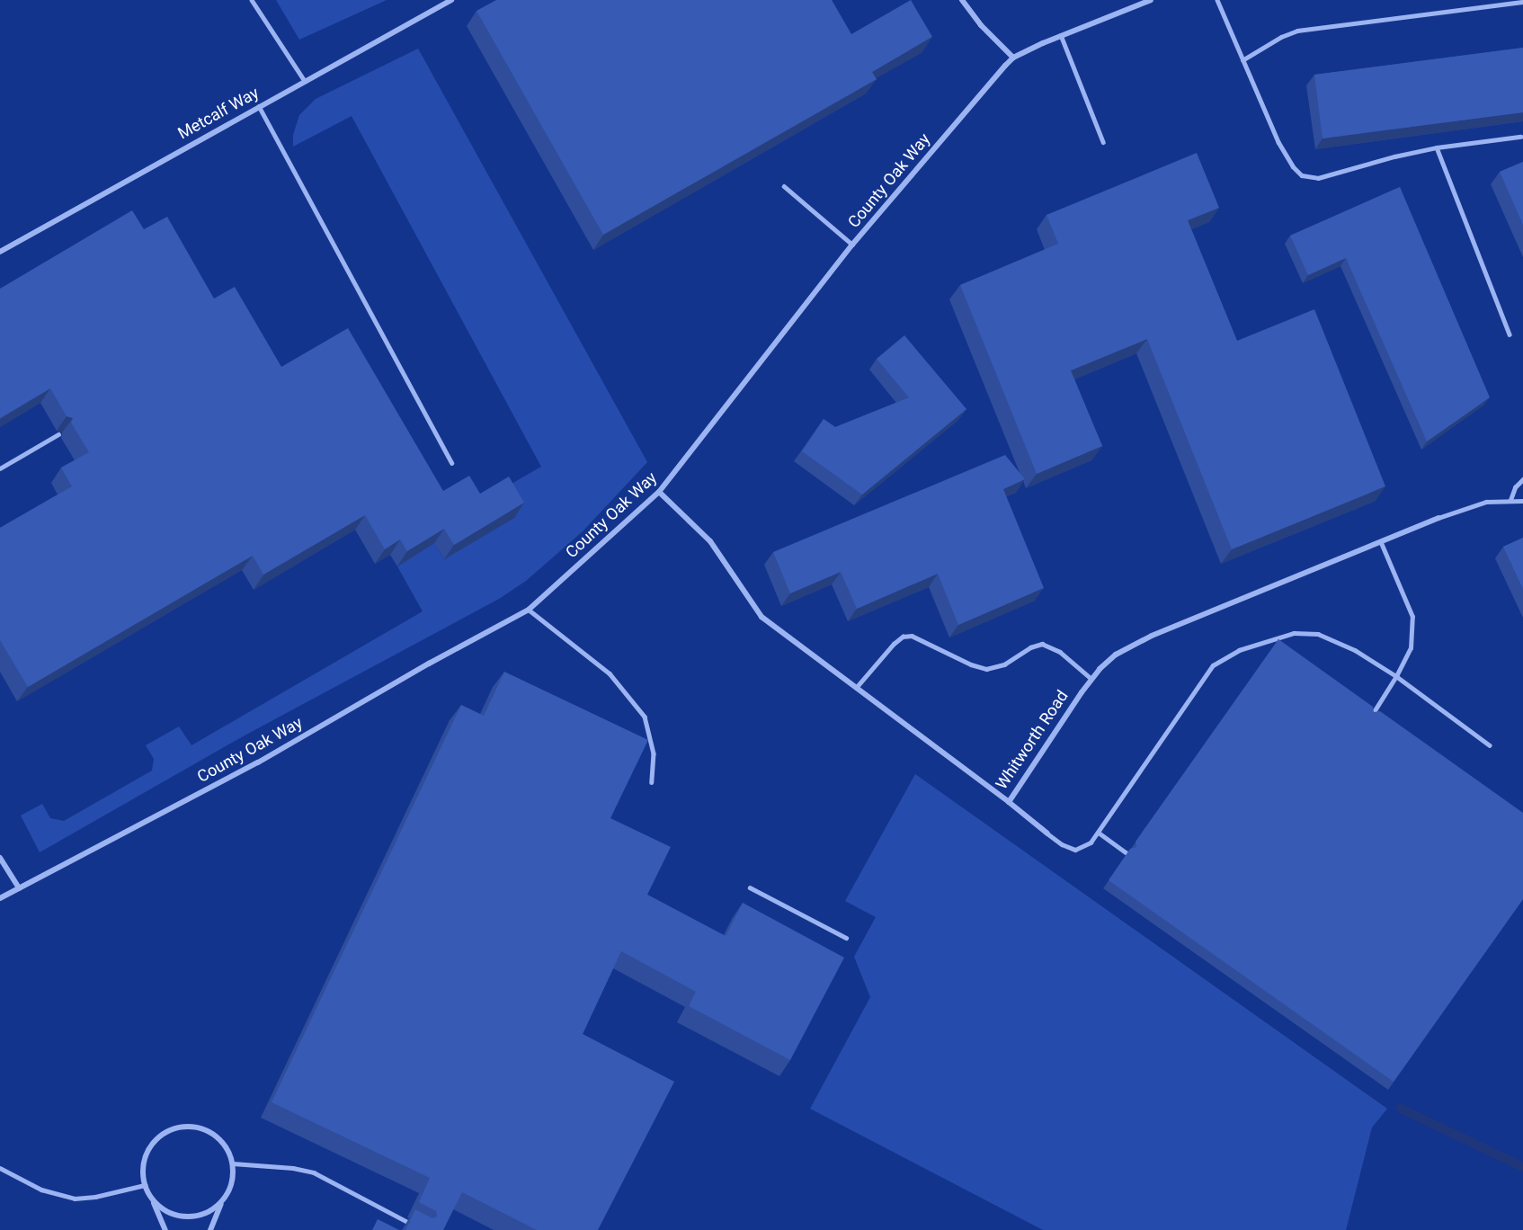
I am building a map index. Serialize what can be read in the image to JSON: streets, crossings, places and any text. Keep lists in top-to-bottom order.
{
  "streets": {
    "street": ["Metcalf Way", "County Oak Way", "Whitworth Road"]
  },
  "crossings": [
    ["County Oak Way", "Whitworth Road"]
  ]
}
